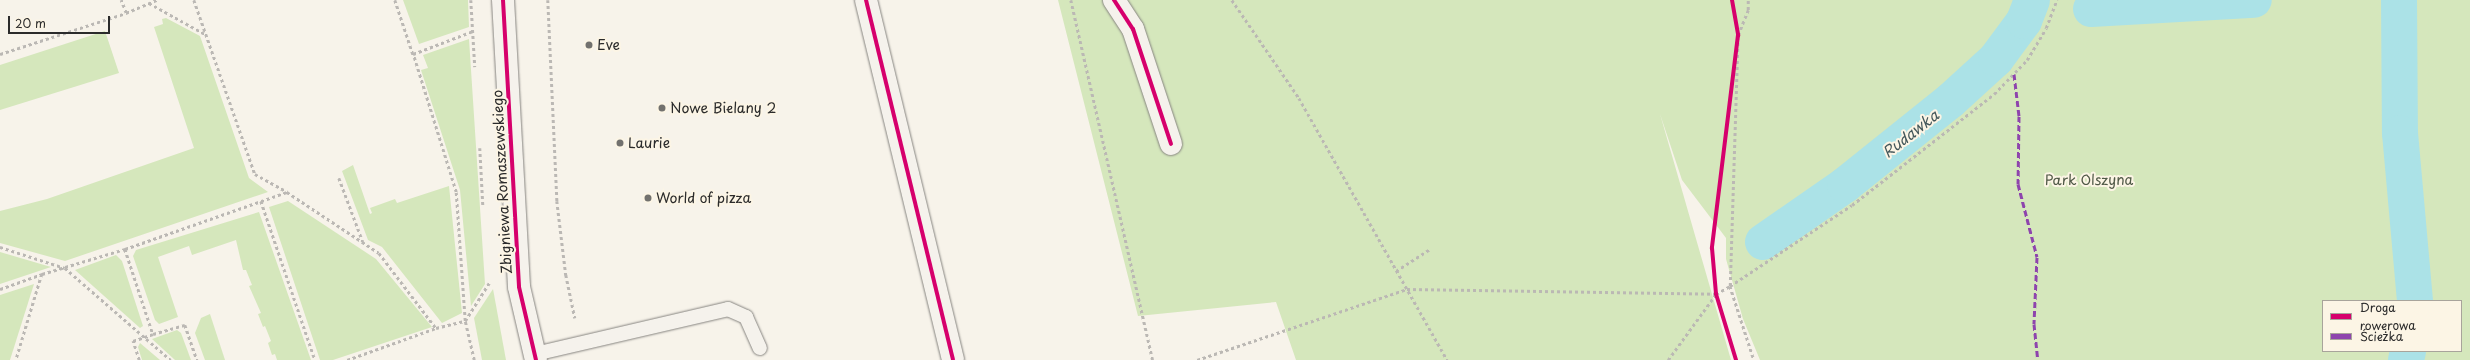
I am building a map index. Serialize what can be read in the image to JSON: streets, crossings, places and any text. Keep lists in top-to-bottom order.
{
  "streets": {
    "street": ["Zbigniewa Romaszewskiego"]
  },
  "water": ["Rudawka"],
  "parks": ["Park Olszyna"],
  "places": [
    "Eve",
    "Nowe Bielany 2",
    "Laurie",
    "World of pizza"
  ],
  "legend": ["Droga rowerowa", "Ścieżka"],
  "scale_bar": "20 m"
}
